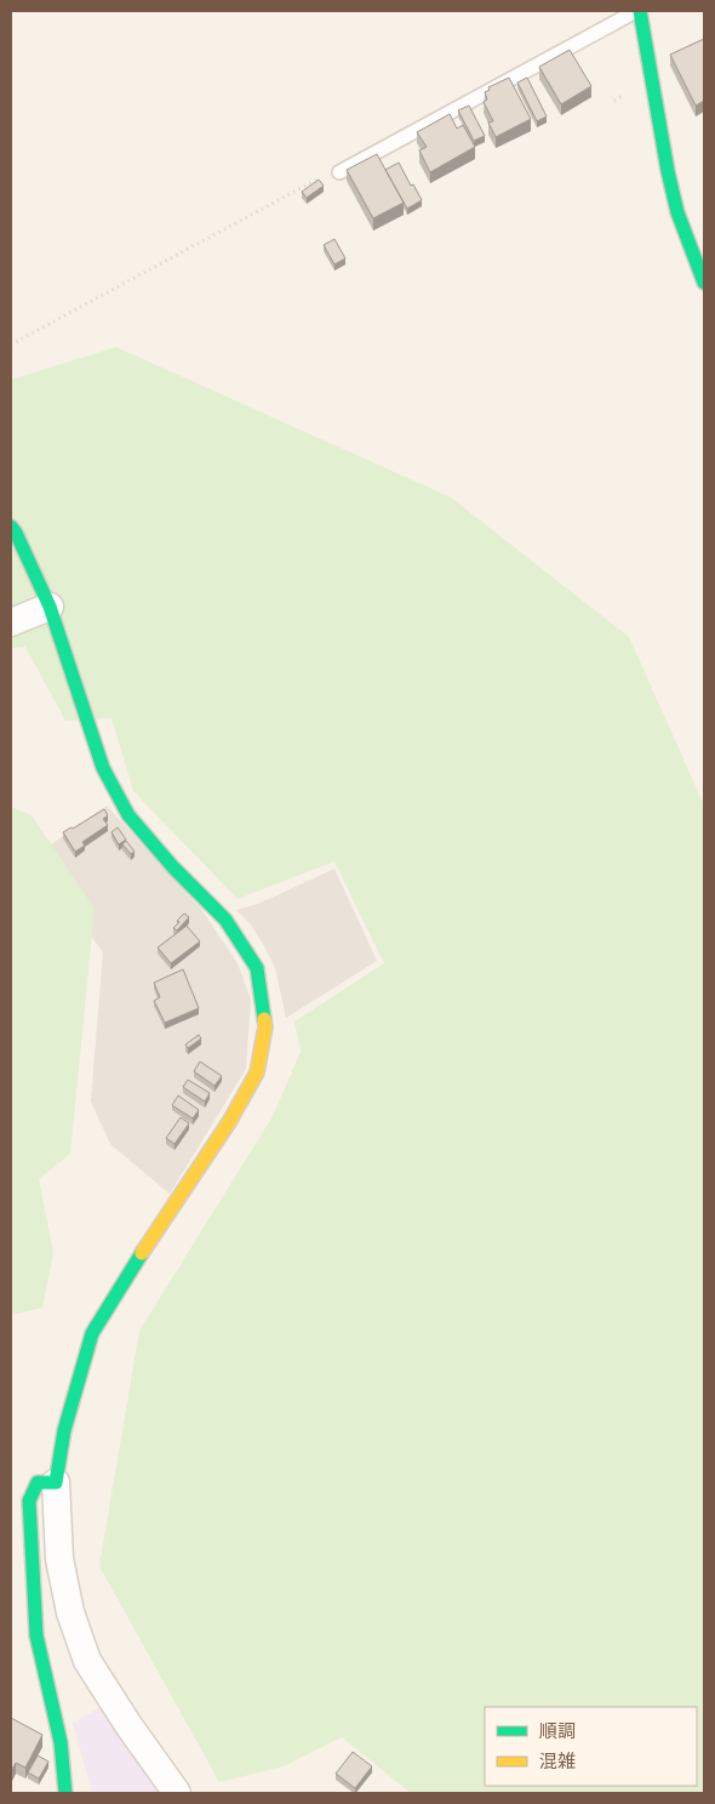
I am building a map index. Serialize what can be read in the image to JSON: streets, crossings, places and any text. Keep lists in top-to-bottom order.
{
  "legend": ["順調", "混雑"]
}
